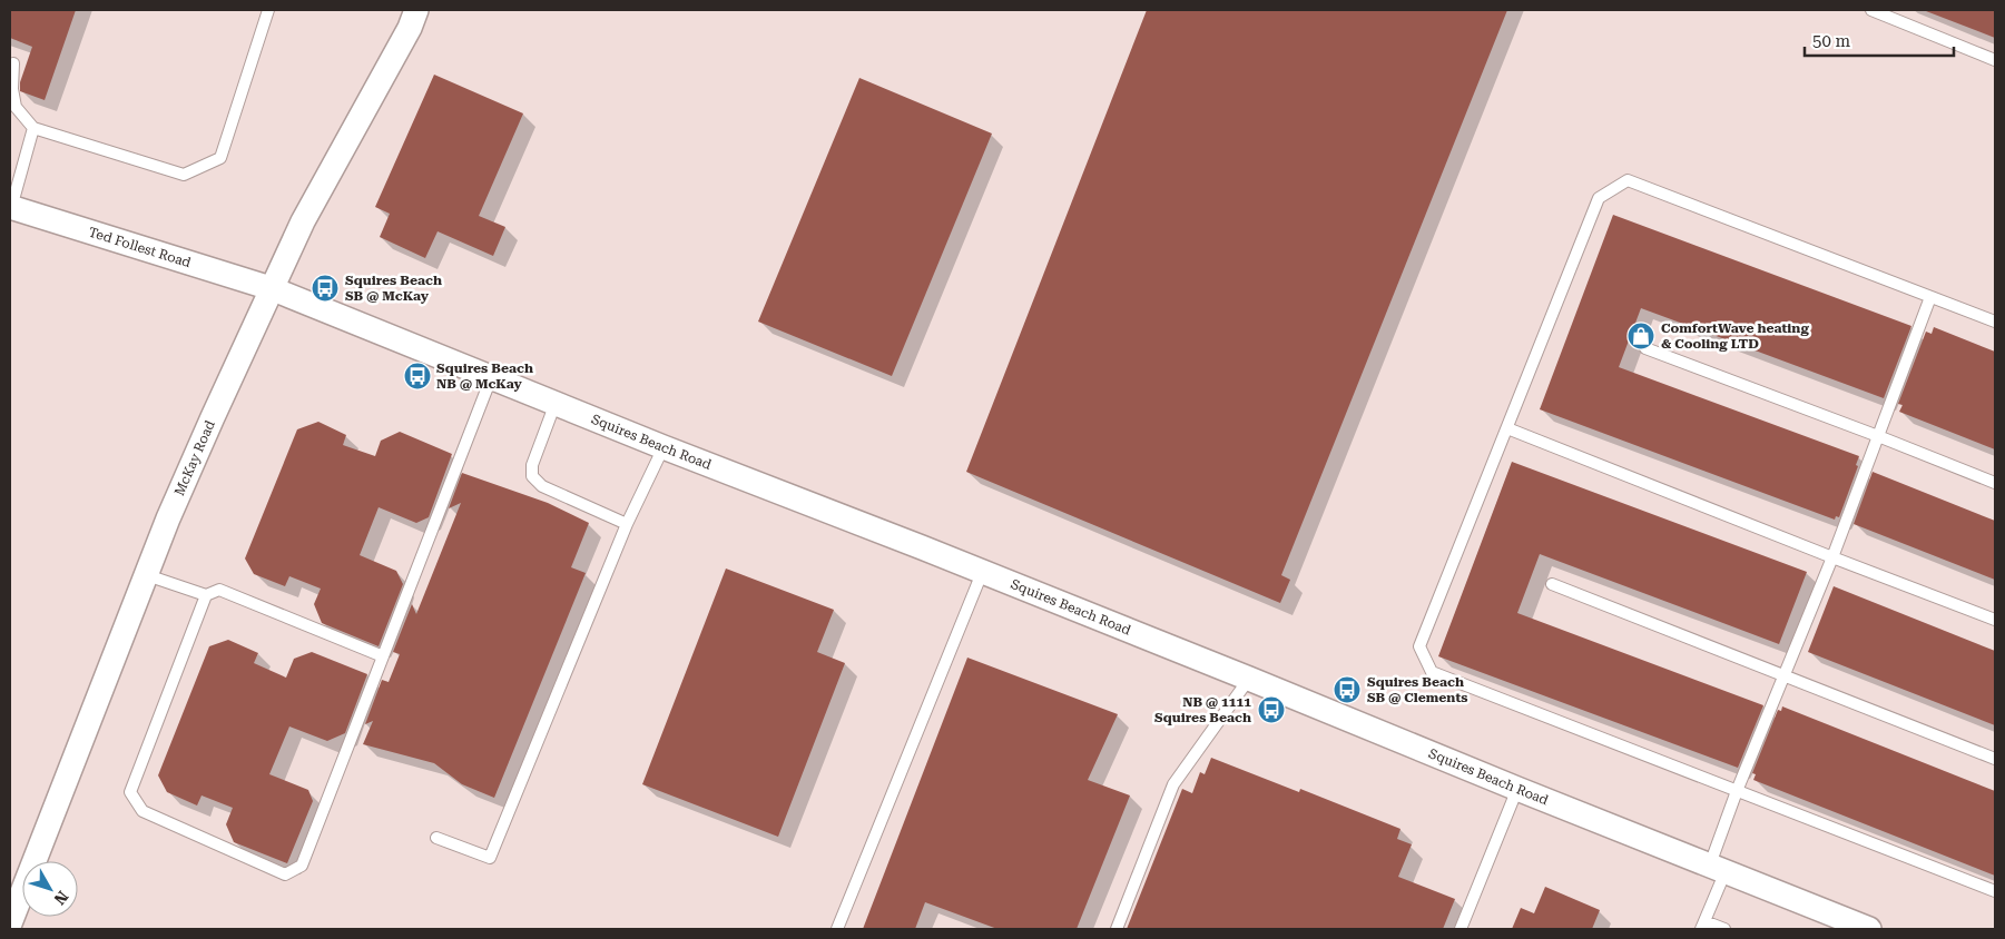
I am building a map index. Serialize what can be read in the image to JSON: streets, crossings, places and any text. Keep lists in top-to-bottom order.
{
  "streets": {
    "street": ["Ted Follest Road", "Squires Beach Road", "McKay Road"]
  },
  "crossings": [
    ["Ted Follest Road", "Squires Beach Road"],
    ["Ted Follest Road", "McKay Road"],
    ["Squires Beach Road", "McKay Road"]
  ],
  "places": {
    "bus stop": [
      "Squires Beach SB @ McKay",
      "Squires Beach NB @ McKay",
      "Squires Beach SB @ Clements",
      "NB @ 1111 Squires Beach"
    ],
    "shop": ["ComfortWave heating & Cooling LTD"]
  },
  "scale_bar": "50 m",
  "north": "bottom right"
}
